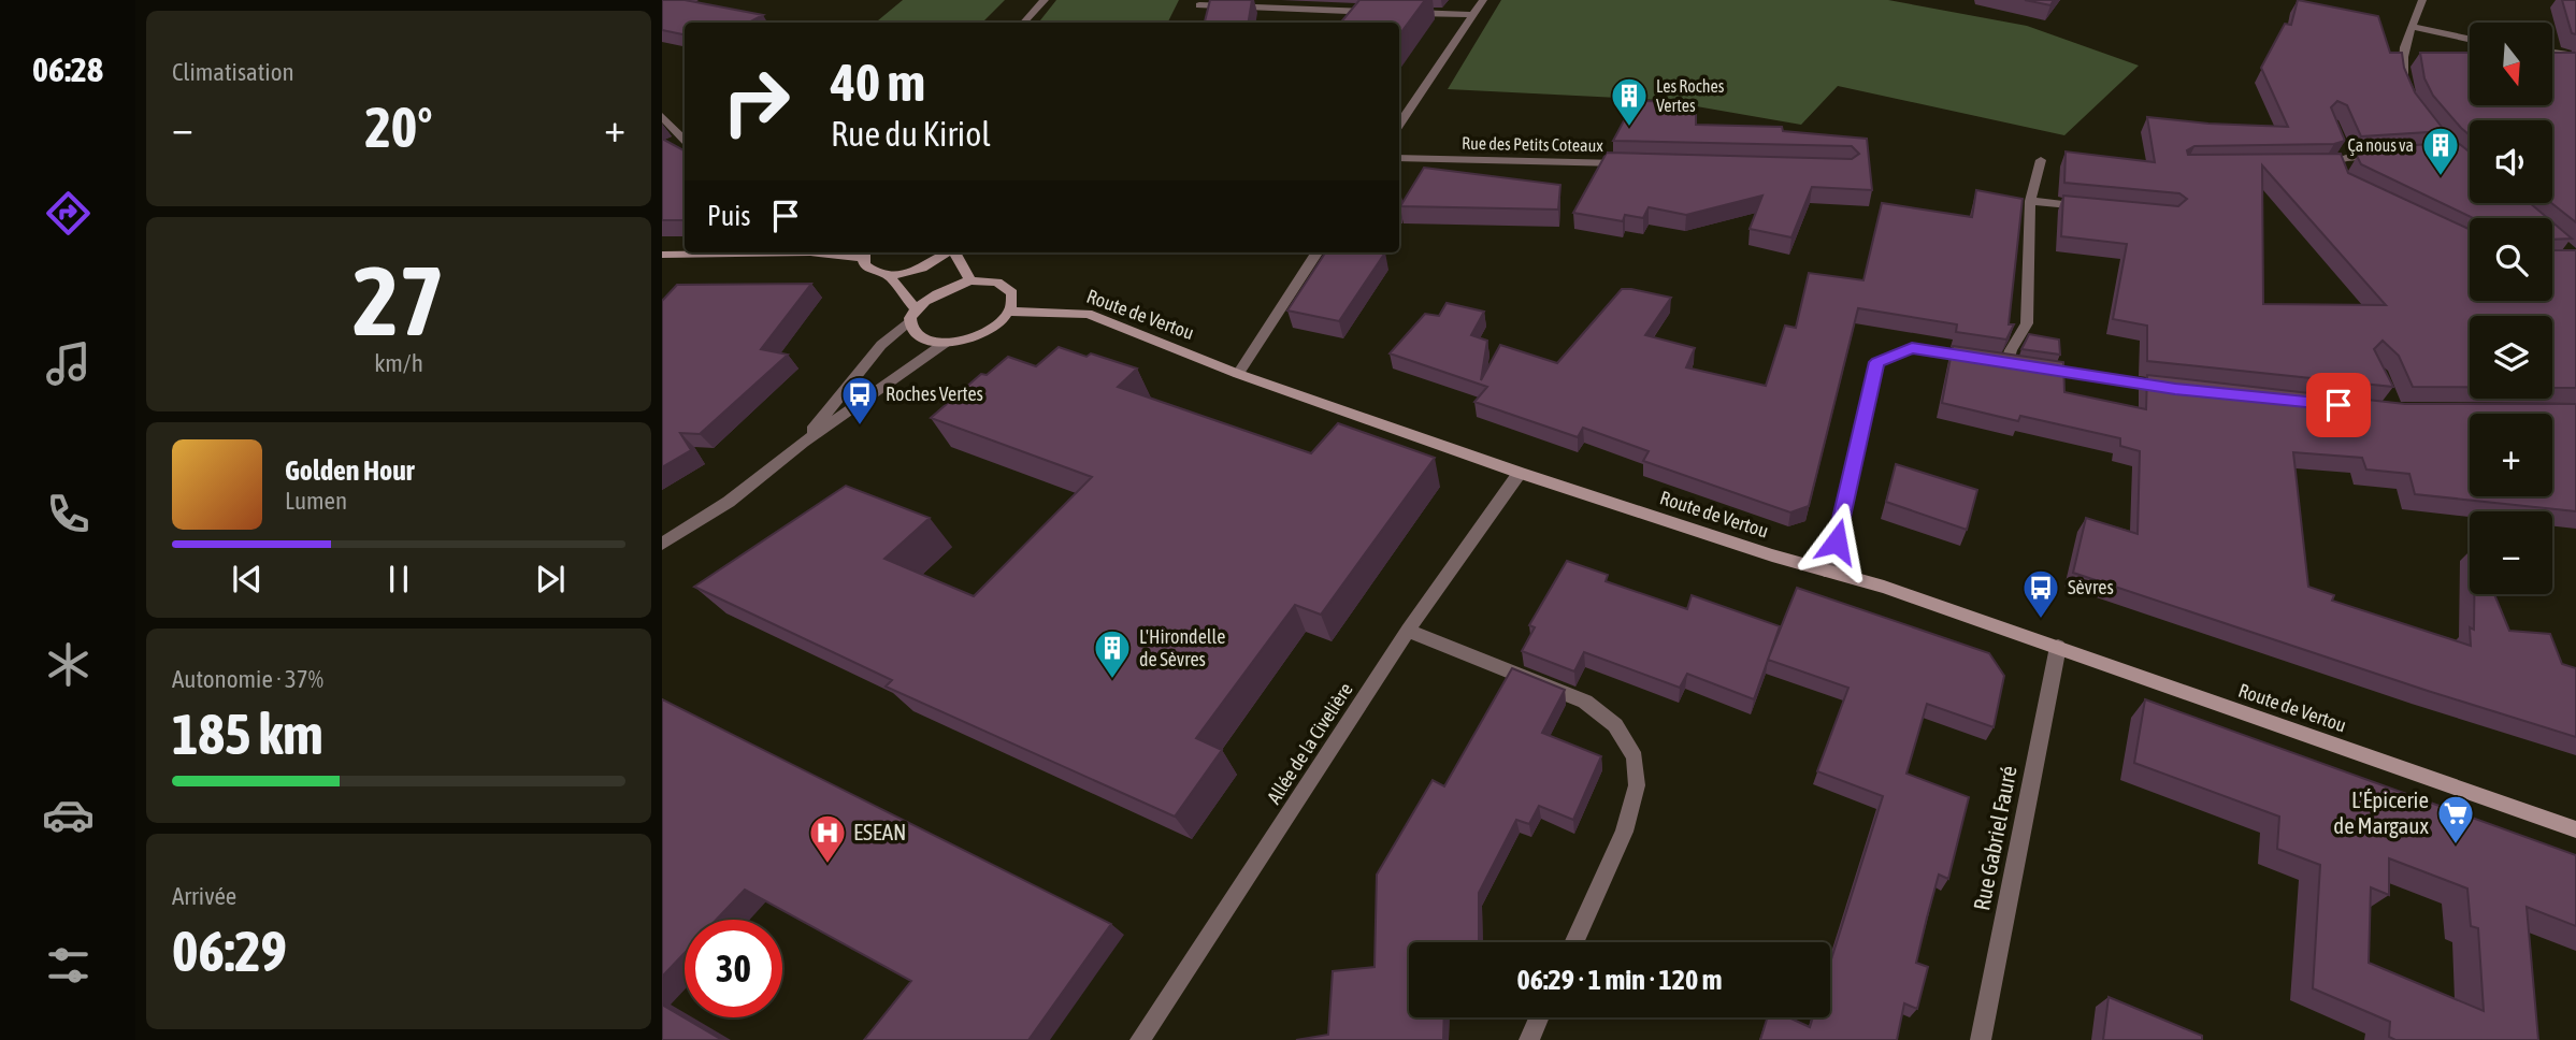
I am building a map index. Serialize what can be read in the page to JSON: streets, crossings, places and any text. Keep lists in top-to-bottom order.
{
  "streets": {
    "main road": ["Route de Vertou"],
    "street": ["Rue des Petits Coteaux", "Allée de la Civelière", "Rue Gabriel Fauré"]
  },
  "crossings": [
    ["Route de Vertou", "Allée de la Civelière"],
    ["Route de Vertou", "Rue Gabriel Fauré"]
  ],
  "places": {
    "building": ["Les Roches Vertes", "Ça nous va", "L'Hirondelle de Sèvres"],
    "bus stop": ["Roches Vertes", "Sèvres"],
    "supermarket": ["L'Épicerie de Margaux"],
    "hospital": ["ESEAN"]
  },
  "north": "bottom",
  "page": {
    "tabs": "06:28",
    "tile": [
      "Climatisation",
      ["27", "km/h"],
      ["Autonomie · 37%", "185 km"],
      ["Arrivée", "06:29"]
    ],
    "map_buttons": ["+", "−"],
    "turn": ["40 m", "Rue du Kiriol"],
    "heat": ["−", "20°", "+"],
    "then": "Puis",
    "song": ["Golden Hour", "Lumen"],
    "limit": "30",
    "trip": "06:29 · 1 min · 120 m"
  }
}
